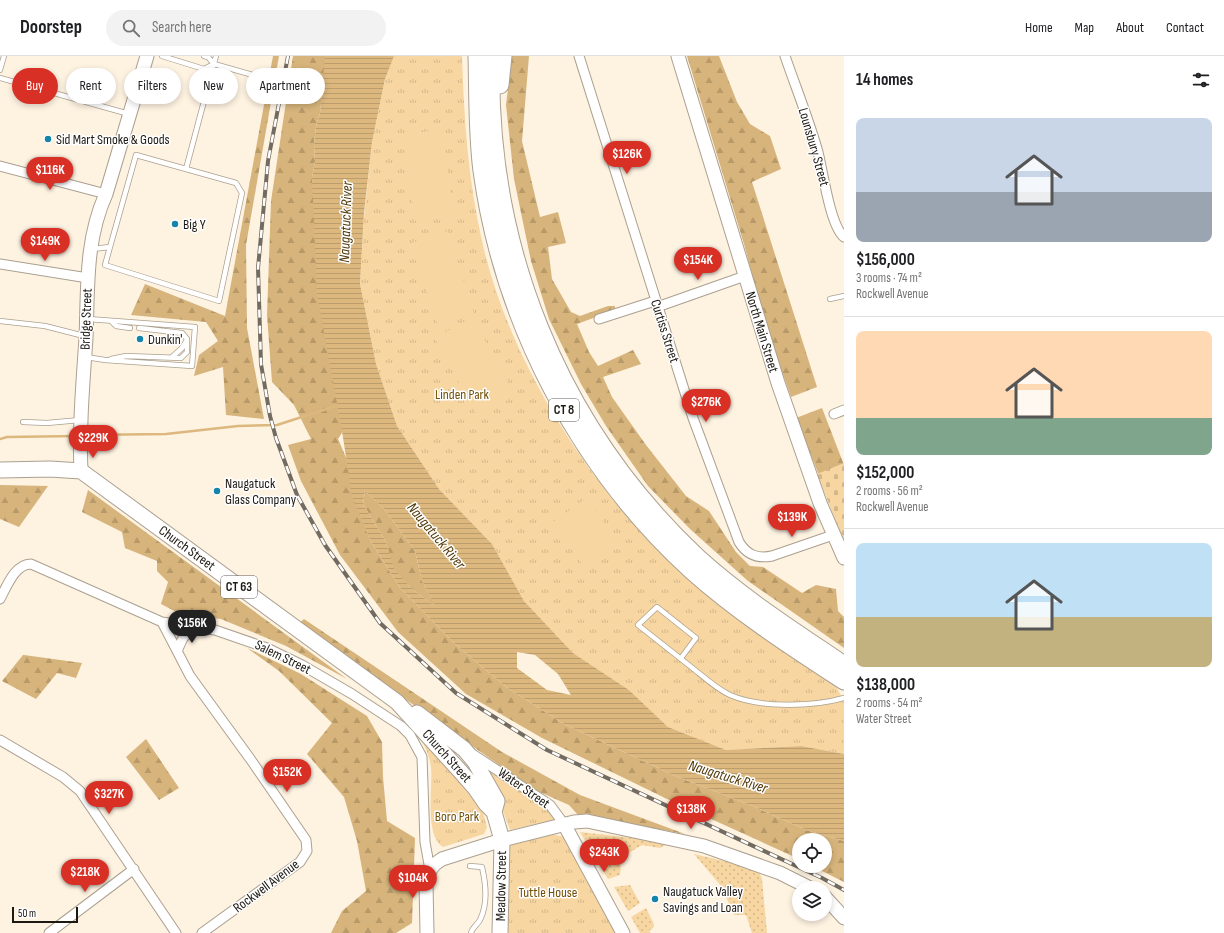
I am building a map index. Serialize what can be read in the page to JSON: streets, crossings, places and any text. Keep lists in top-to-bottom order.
{
  "streets": {
    "highway": ["CT 8"],
    "main road": [
      "Bridge Street",
      "North Main Street",
      "Church Street",
      "CT 63",
      "Meadow Street"
    ],
    "street": [
      "Lounsbury Street",
      "Curtiss Street",
      "Salem Street",
      "Water Street",
      "Rockwell Avenue"
    ]
  },
  "crossings": [
    ["Bridge Street", "Church Street"],
    ["Curtiss Street", "North Main Street"],
    ["Church Street", "Water Street"],
    ["Church Street", "Meadow Street"],
    ["Salem Street", "Rockwell Avenue"]
  ],
  "water": ["Naugatuck River"],
  "parks": ["Linden Park", "Boro Park", "Tuttle House"],
  "places": [
    "Sid Mart Smoke & Goods",
    "Big Y",
    "Dunkin'",
    "Naugatuck Glass Company",
    "Naugatuck Valley Savings and Loan"
  ],
  "scale_bar": "50 m",
  "page": {
    "header": "Doorstep",
    "search": "Search here",
    "nav": [
      "Home",
      "Map",
      "About",
      "Contact"
    ],
    "heading": "14 homes",
    "chip": [
      "Buy",
      "Rent",
      "Filters",
      "New",
      "Apartment"
    ],
    "list": [
      {
        "name": "$156,000",
        "note": "3 rooms · 74 m² · Rockwell Avenue"
      },
      {
        "name": "$152,000",
        "note": "2 rooms · 56 m² · Rockwell Avenue"
      },
      {
        "name": "$138,000",
        "note": "2 rooms · 54 m² · Water Street"
      }
    ],
    "price": [
      "$126K",
      "$116K",
      "$149K",
      "$154K",
      "$276K",
      "$229K",
      "$139K",
      "$156K",
      "$152K",
      "$327K",
      "$138K",
      "$243K",
      "$218K",
      "$104K"
    ],
    "scale": "50 m"
  }
}
